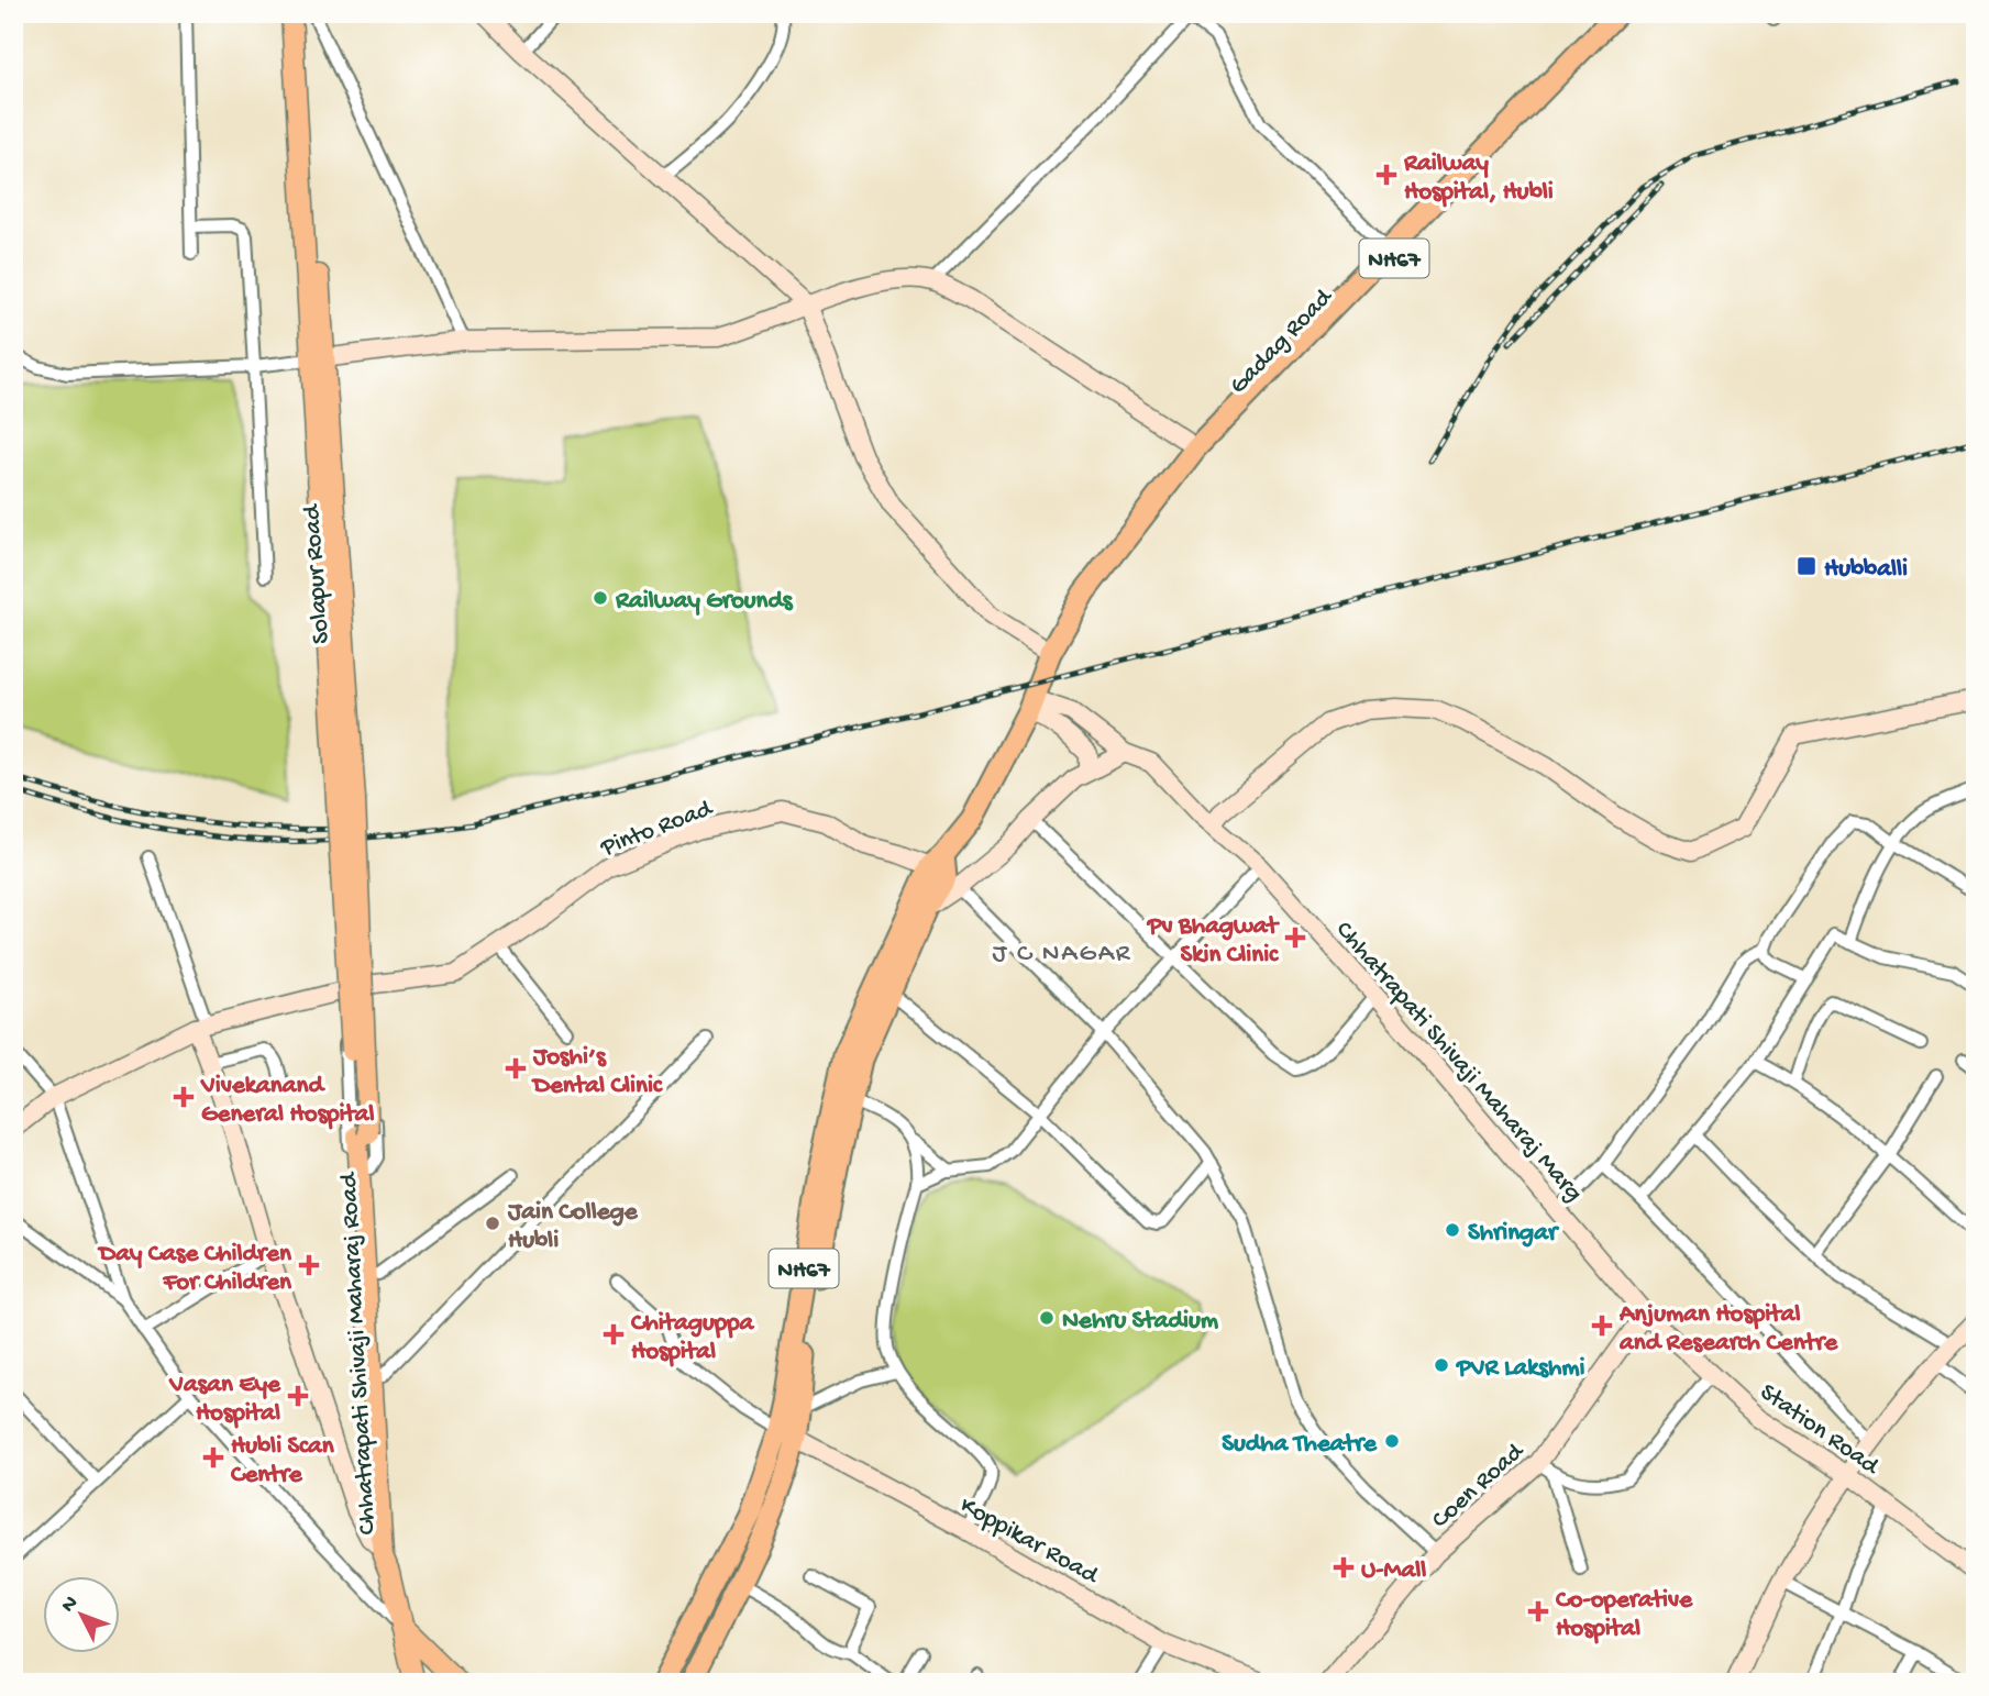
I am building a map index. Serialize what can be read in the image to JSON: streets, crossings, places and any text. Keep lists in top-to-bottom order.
{
  "streets": {
    "highway": ["NH67", "Gadag Road"],
    "main road": ["Solapur Road", "Chhatrapati Shivaji Maharaj Road"],
    "street": [
      "Pinto Road",
      "Chhatrapati Shivaji Maharaj Marg",
      "Station Road",
      "Coen Road",
      "Koppikar Road"
    ]
  },
  "crossings": [
    ["NH67", "Gadag Road"],
    ["NH67", "Pinto Road"],
    ["NH67", "Koppikar Road"],
    ["Solapur Road", "Chhatrapati Shivaji Maharaj Road"],
    ["Chhatrapati Shivaji Maharaj Marg", "Station Road"],
    ["Chhatrapati Shivaji Maharaj Marg", "Coen Road"],
    ["Station Road", "Coen Road"]
  ],
  "districts": ["J C NAGAR"],
  "places": {
    "health": [
      "Railway Hospital, Hubli",
      "Pv Bhagwat Skin Clinic",
      "Joshi’s Dental Clinic",
      "Vivekanand General Hospital",
      "Day Case Children For Children",
      "Anjuman Hospital and Research Centre",
      "Chitaguppa Hospital",
      "Vasan Eye Hospital",
      "Hubli Scan Centre",
      "U-Mall",
      "Co-operative Hospital"
    ],
    "transit": ["Hubballi"],
    "other": [
      "Railway Grounds",
      "Jain College Hubli",
      "Shringar",
      "Nehru Stadium",
      "PVR Lakshmi",
      "Sudha Theatre"
    ]
  },
  "north": "top left"
}
